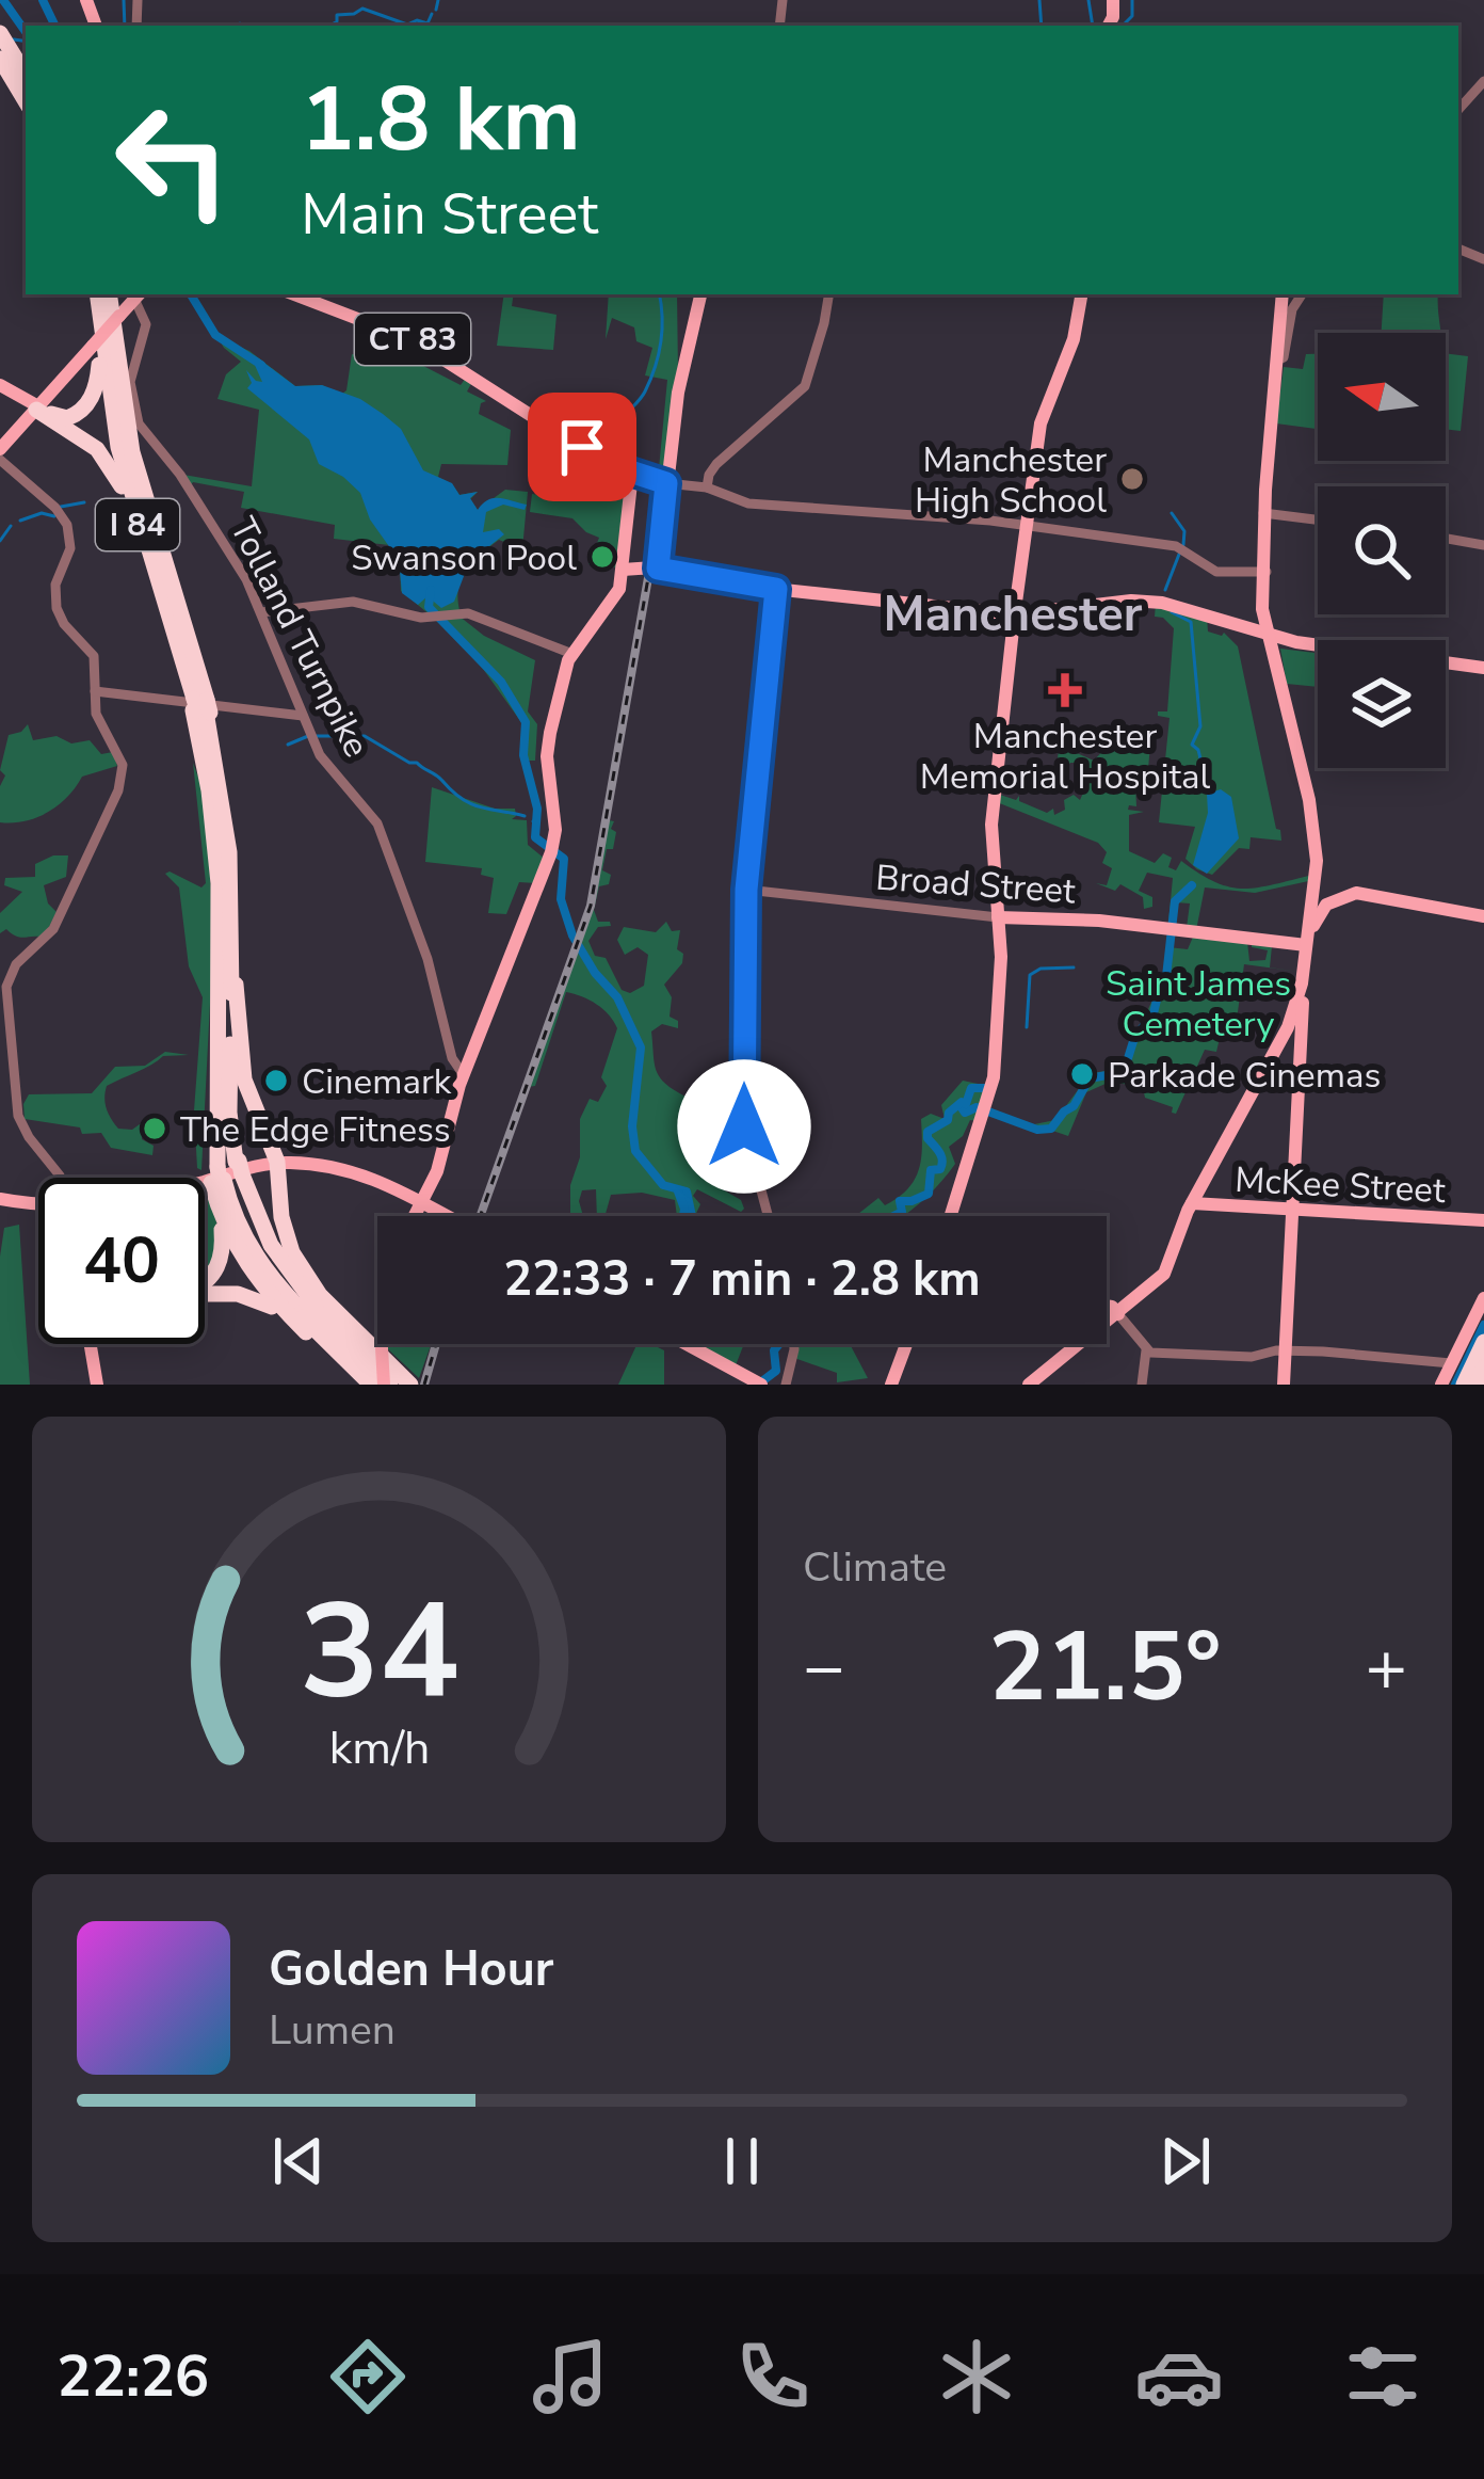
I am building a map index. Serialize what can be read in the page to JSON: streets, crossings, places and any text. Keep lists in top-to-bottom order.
{
  "streets": {
    "highway": ["I 84"],
    "main road": ["CT 83", "Broad Street", "McKee Street"],
    "street": ["Tolland Turnpike"]
  },
  "districts": ["Manchester"],
  "parks": ["Saint James Cemetery"],
  "places": {
    "other": [
      "Manchester High School",
      "Swanson Pool",
      "Parkade Cinemas",
      "Cinemark",
      "The Edge Fitness"
    ],
    "health": ["Manchester Memorial Hospital"]
  },
  "north": "left",
  "page": {
    "turn": ["1.8 km", "Main Street"],
    "limit": "40",
    "trip": "22:33 · 7 min · 2.8 km",
    "tile": "Climate",
    "heat": ["−", "21.5°", "+"],
    "song": ["Golden Hour", "Lumen"],
    "tabs": "22:26",
    "gauge": ["34", "km/h"]
  }
}
